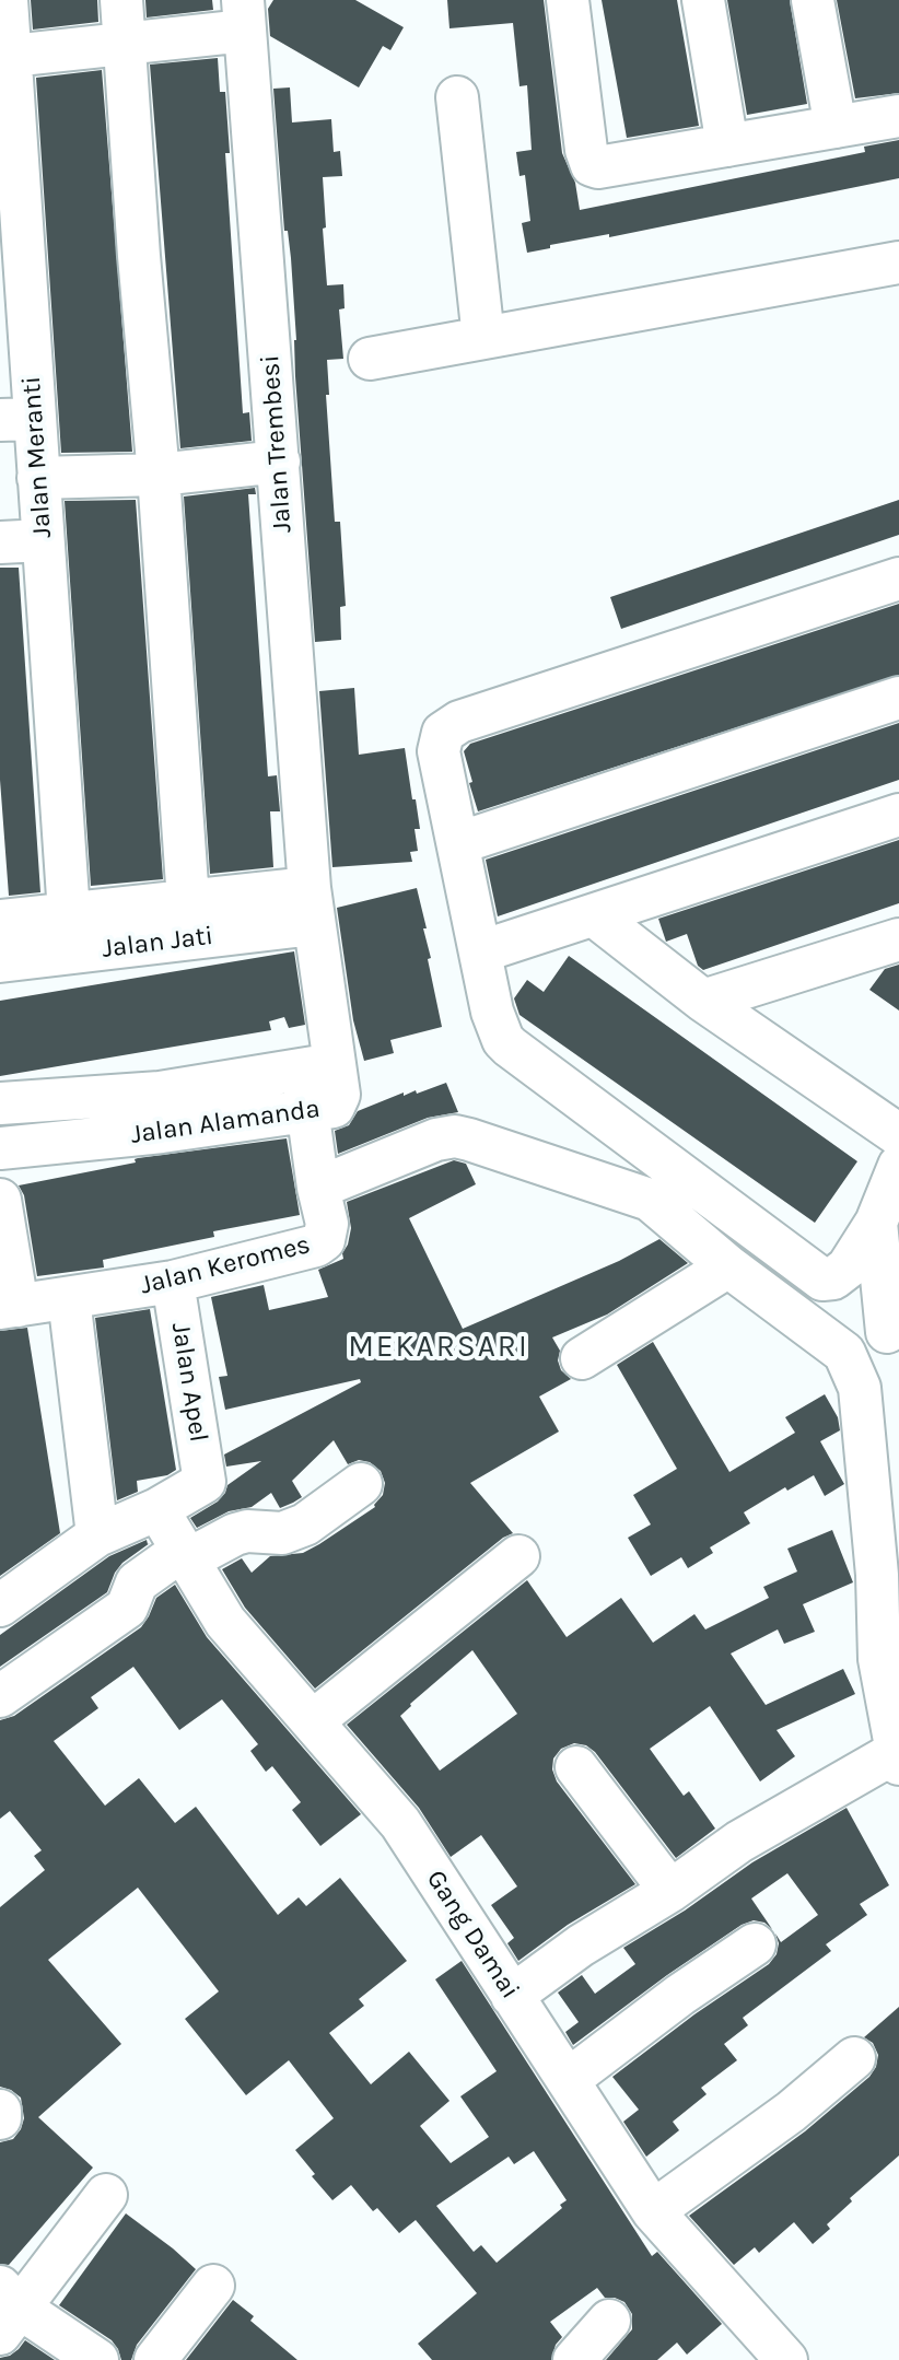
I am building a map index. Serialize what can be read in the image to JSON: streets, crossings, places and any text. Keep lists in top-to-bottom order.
{
  "streets": {
    "street": [
      "Jalan Trembesi",
      "Jalan Meranti",
      "Jalan Jati",
      "Jalan Alamanda",
      "Jalan Keromes",
      "Jalan Apel",
      "Gang Damai"
    ]
  },
  "crossings": [
    ["Jalan Trembesi", "Jalan Jati"],
    ["Jalan Trembesi", "Jalan Alamanda"],
    ["Jalan Trembesi", "Jalan Keromes"],
    ["Jalan Meranti", "Jalan Jati"],
    ["Jalan Alamanda", "Jalan Keromes"],
    ["Jalan Keromes", "Jalan Apel"],
    ["Jalan Apel", "Gang Damai"]
  ],
  "districts": ["MEKARSARI"]
}
